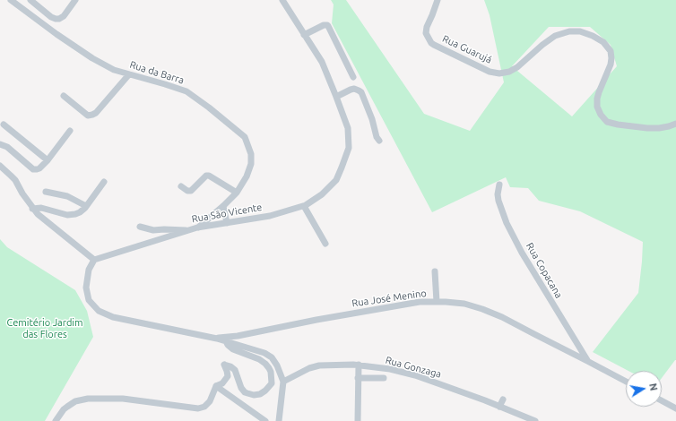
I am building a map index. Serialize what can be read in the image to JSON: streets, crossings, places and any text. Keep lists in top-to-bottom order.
{
  "streets": {
    "street": [
      "Rua Guarujá",
      "Rua da Barra",
      "Rua São Vicente",
      "Rua Copacana",
      "Rua José Menino",
      "Rua Gonzaga"
    ]
  },
  "crossings": [
    ["Rua da Barra", "Rua São Vicente"],
    ["Rua Copacana", "Rua José Menino"]
  ],
  "parks": ["Cemitério Jardim das Flores"],
  "north": "right"
}
